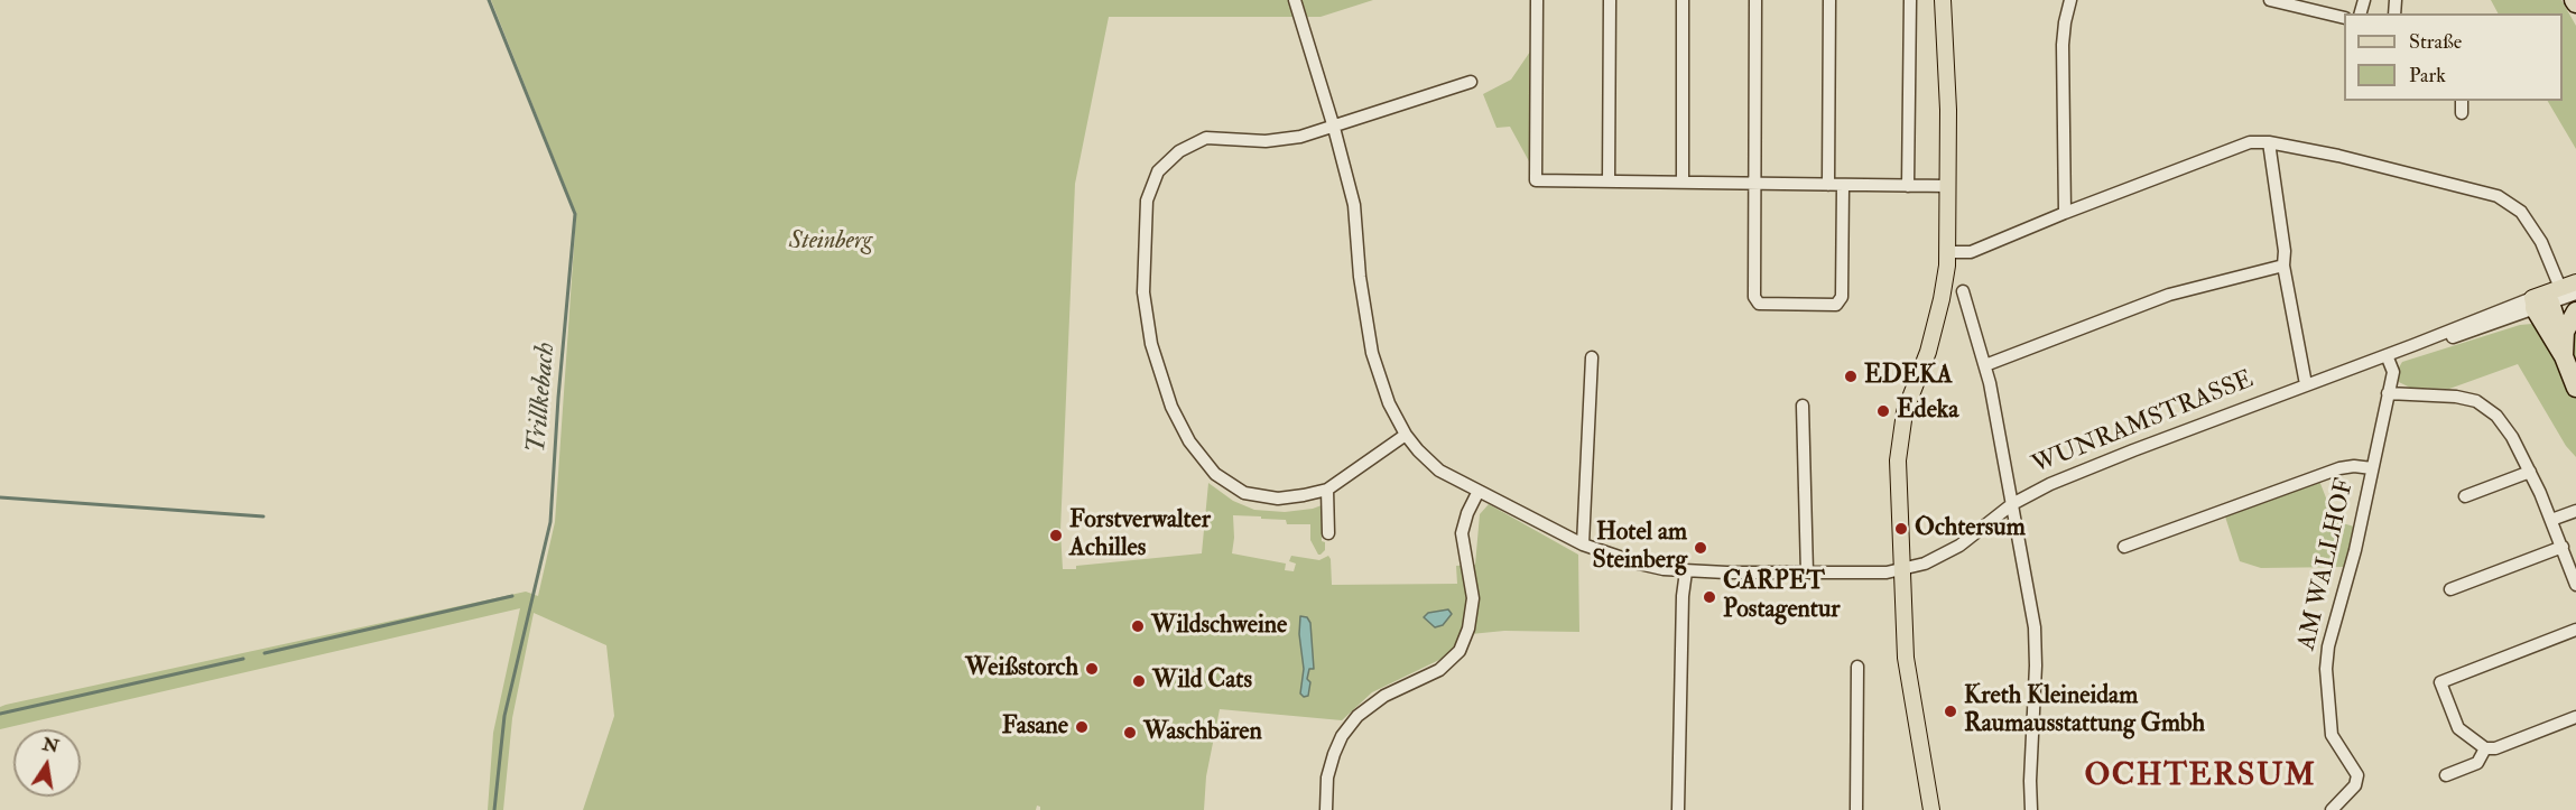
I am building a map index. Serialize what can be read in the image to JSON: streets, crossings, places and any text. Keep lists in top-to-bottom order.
{
  "streets": {
    "main road": ["WUNRAMSTRASSE"],
    "street": ["AM WALLHOF"]
  },
  "crossings": [
    ["WUNRAMSTRASSE", "AM WALLHOF"]
  ],
  "districts": ["OCHTERSUM"],
  "water": ["Trillkebach"],
  "parks": ["Steinberg"],
  "places": [
    "EDEKA",
    "Edeka",
    "Ochtersum",
    "Forstverwalter Achilles",
    "Hotel am Steinberg",
    "CARPET Postagentur",
    "Wildschweine",
    "Weißstorch",
    "Wild Cats",
    "Kreth Kleineidam Raumausstattung Gmbh",
    "Fasane",
    "Waschbären"
  ],
  "legend": ["Straße", "Park"],
  "north": "top"
}
